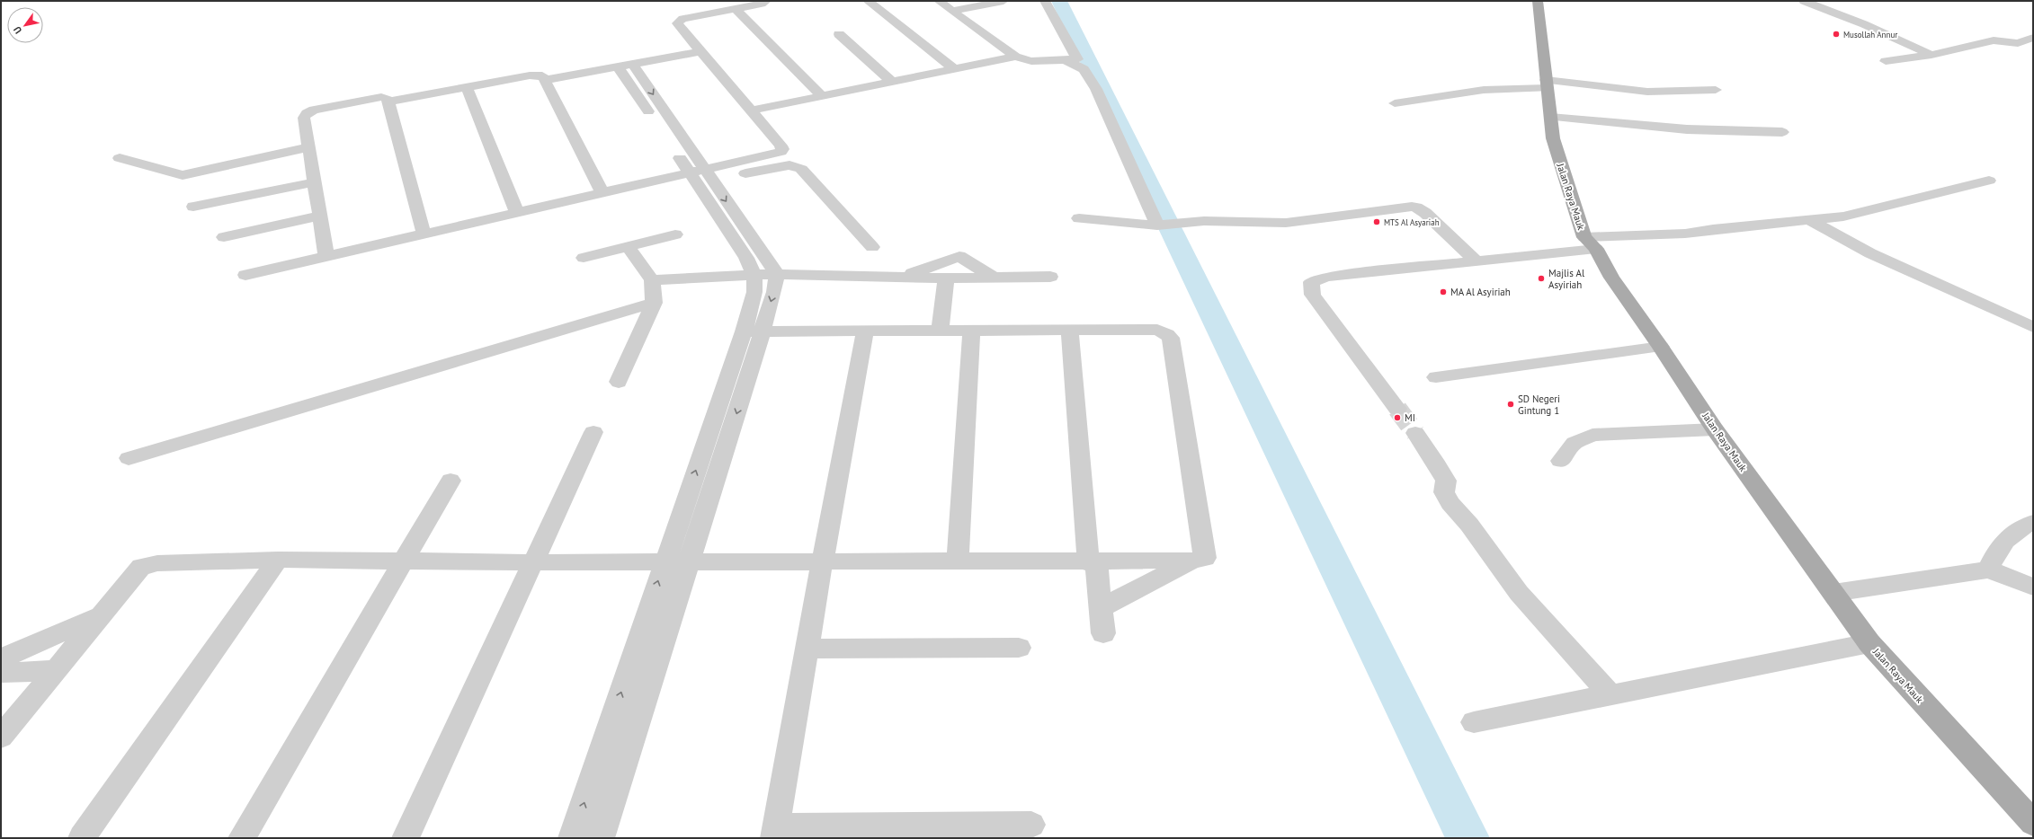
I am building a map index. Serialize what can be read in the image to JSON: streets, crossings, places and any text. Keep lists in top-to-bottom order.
{
  "streets": {
    "main road": ["Jalan Raya Mauk"]
  },
  "places": [
    "Musollah Annur",
    "MTS Al Asyariah",
    "Majlis Al Asyiriah",
    "MA Al Asyiriah",
    "SD Negeri Gintung 1",
    "MI"
  ],
  "north": "bottom left"
}
